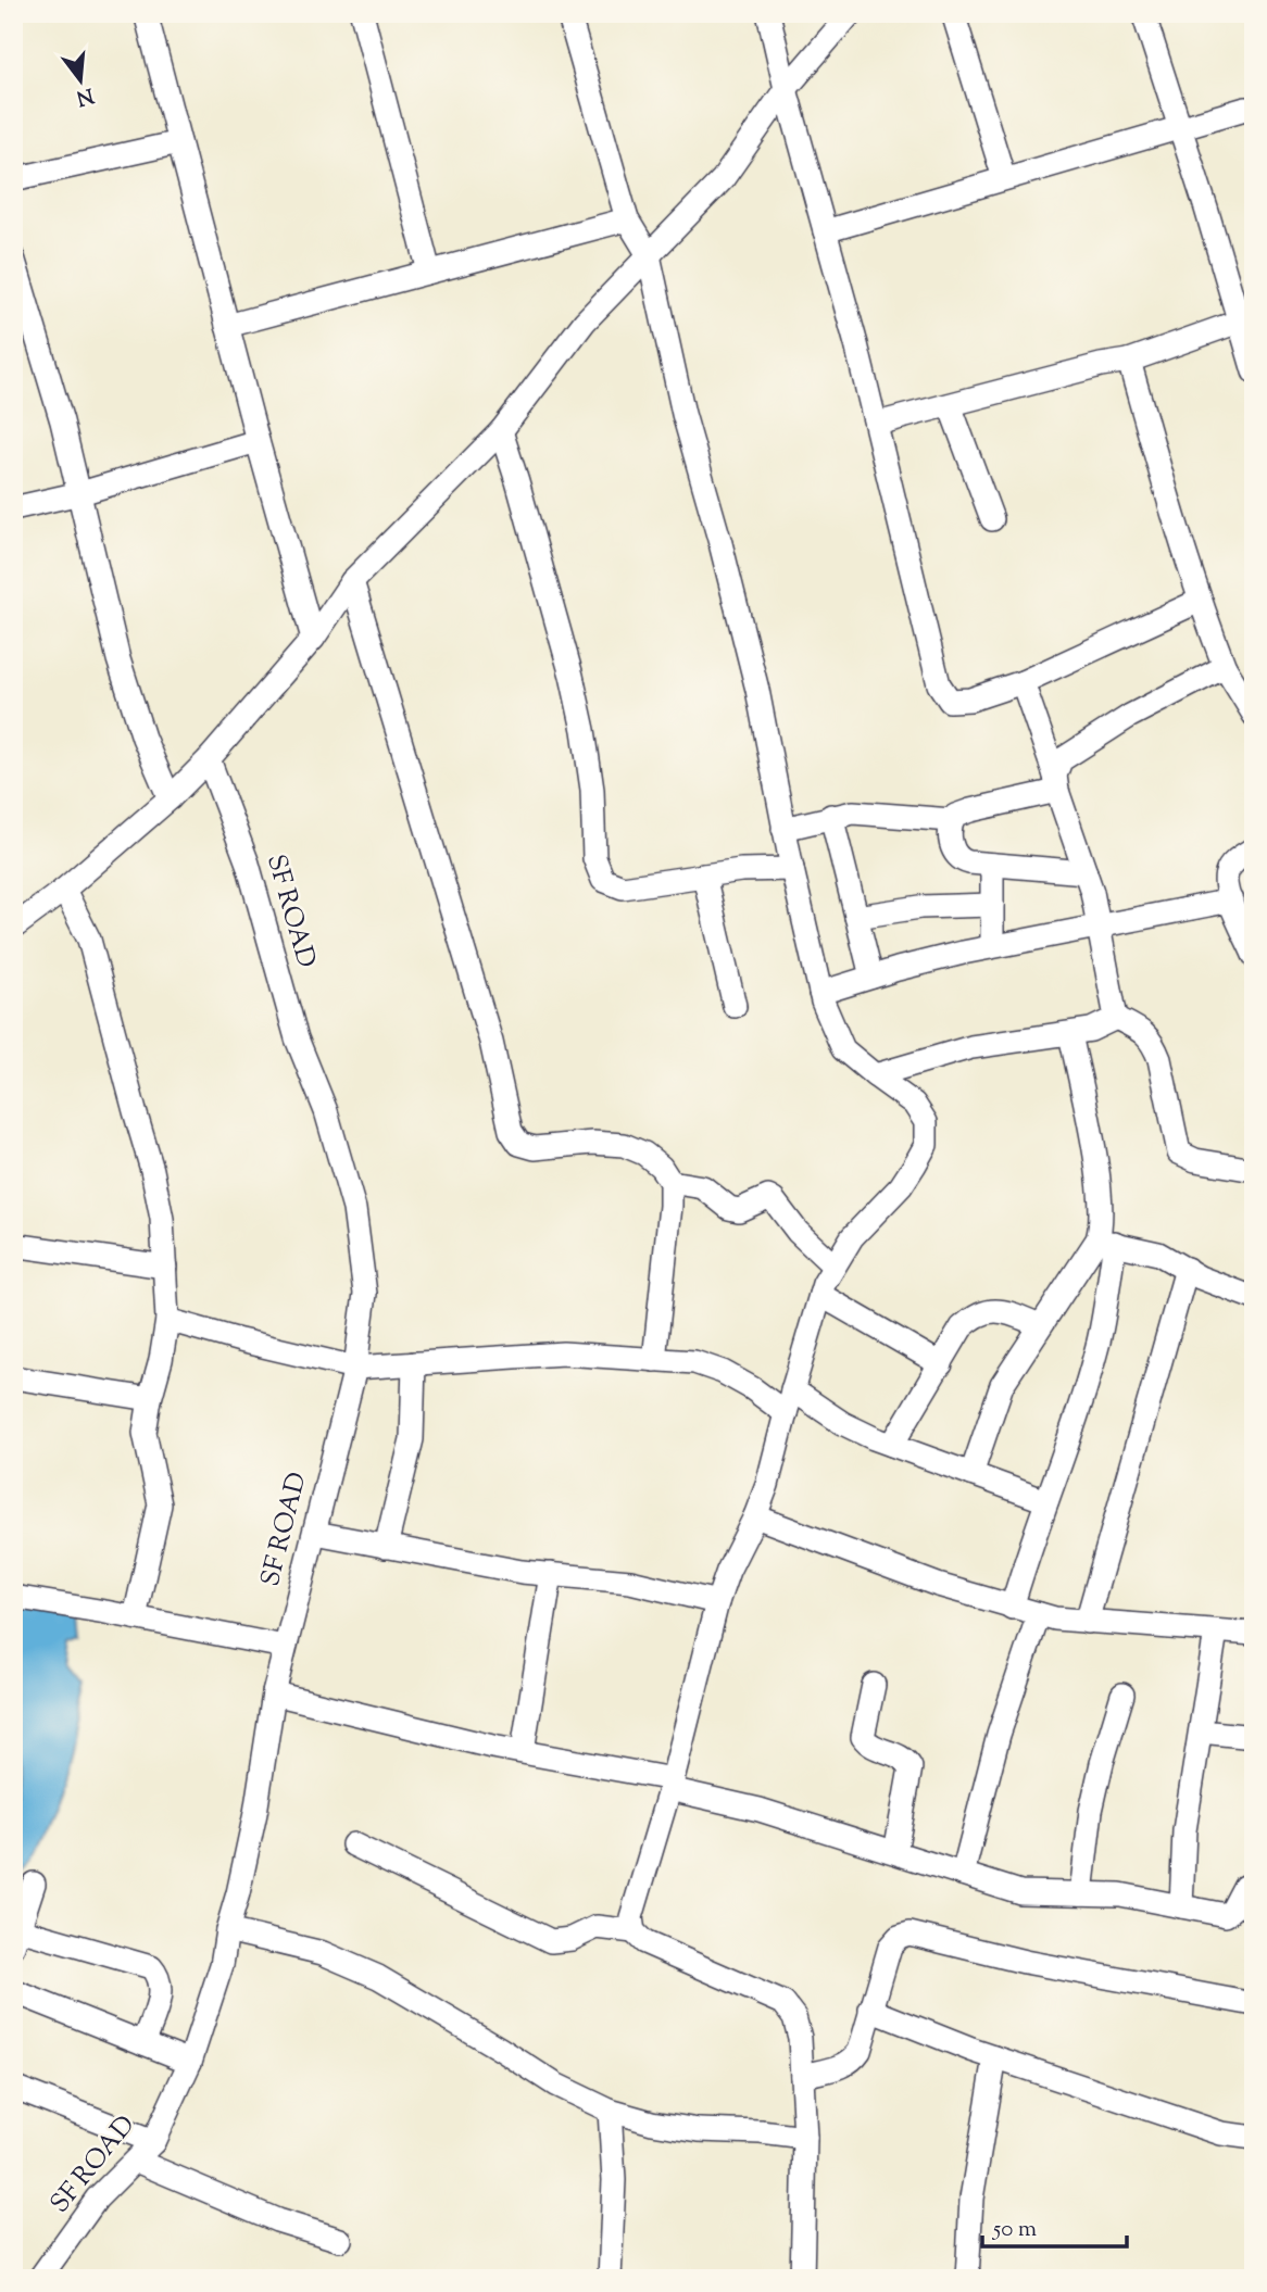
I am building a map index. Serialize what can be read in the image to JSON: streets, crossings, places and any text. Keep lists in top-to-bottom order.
{
  "streets": {
    "street": ["SF ROAD"]
  },
  "scale_bar": "50 m",
  "north": "bottom"
}
